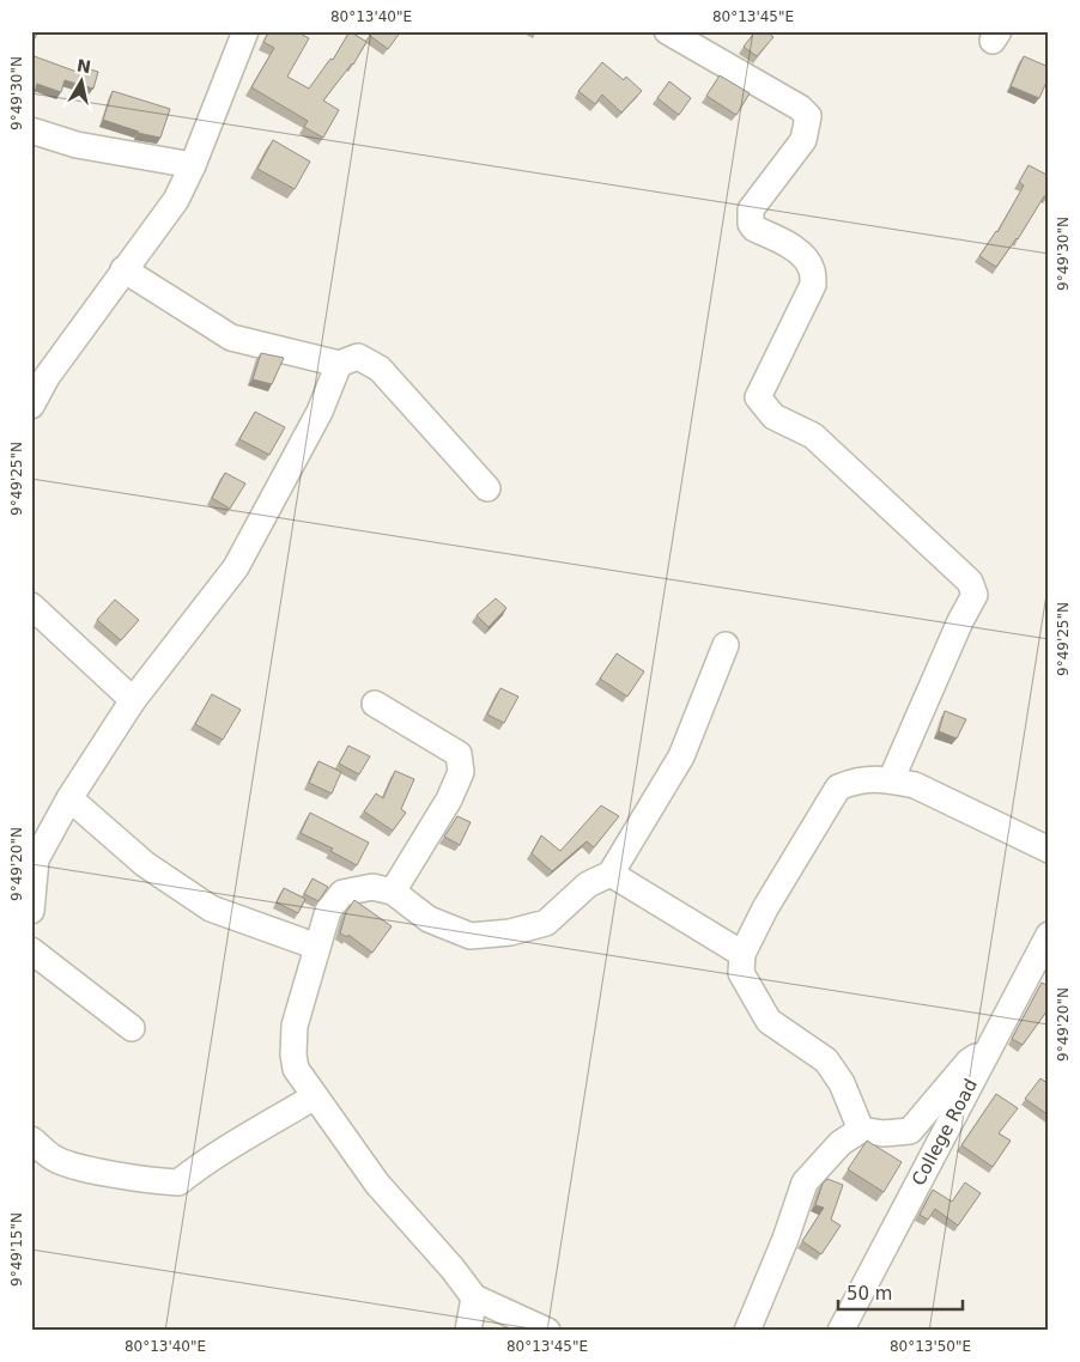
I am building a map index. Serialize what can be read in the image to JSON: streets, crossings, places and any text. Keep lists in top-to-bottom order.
{
  "streets": {
    "street": ["College Road"]
  },
  "scale_bar": "50 m",
  "north": "top",
  "coordinates": [
    "80°13'40\"E",
    "80°13'45\"E",
    "9°49'30\"N",
    "9°49'25\"N",
    "9°49'20\"N",
    "9°49'15\"N",
    "80°13'50\"E"
  ]
}
